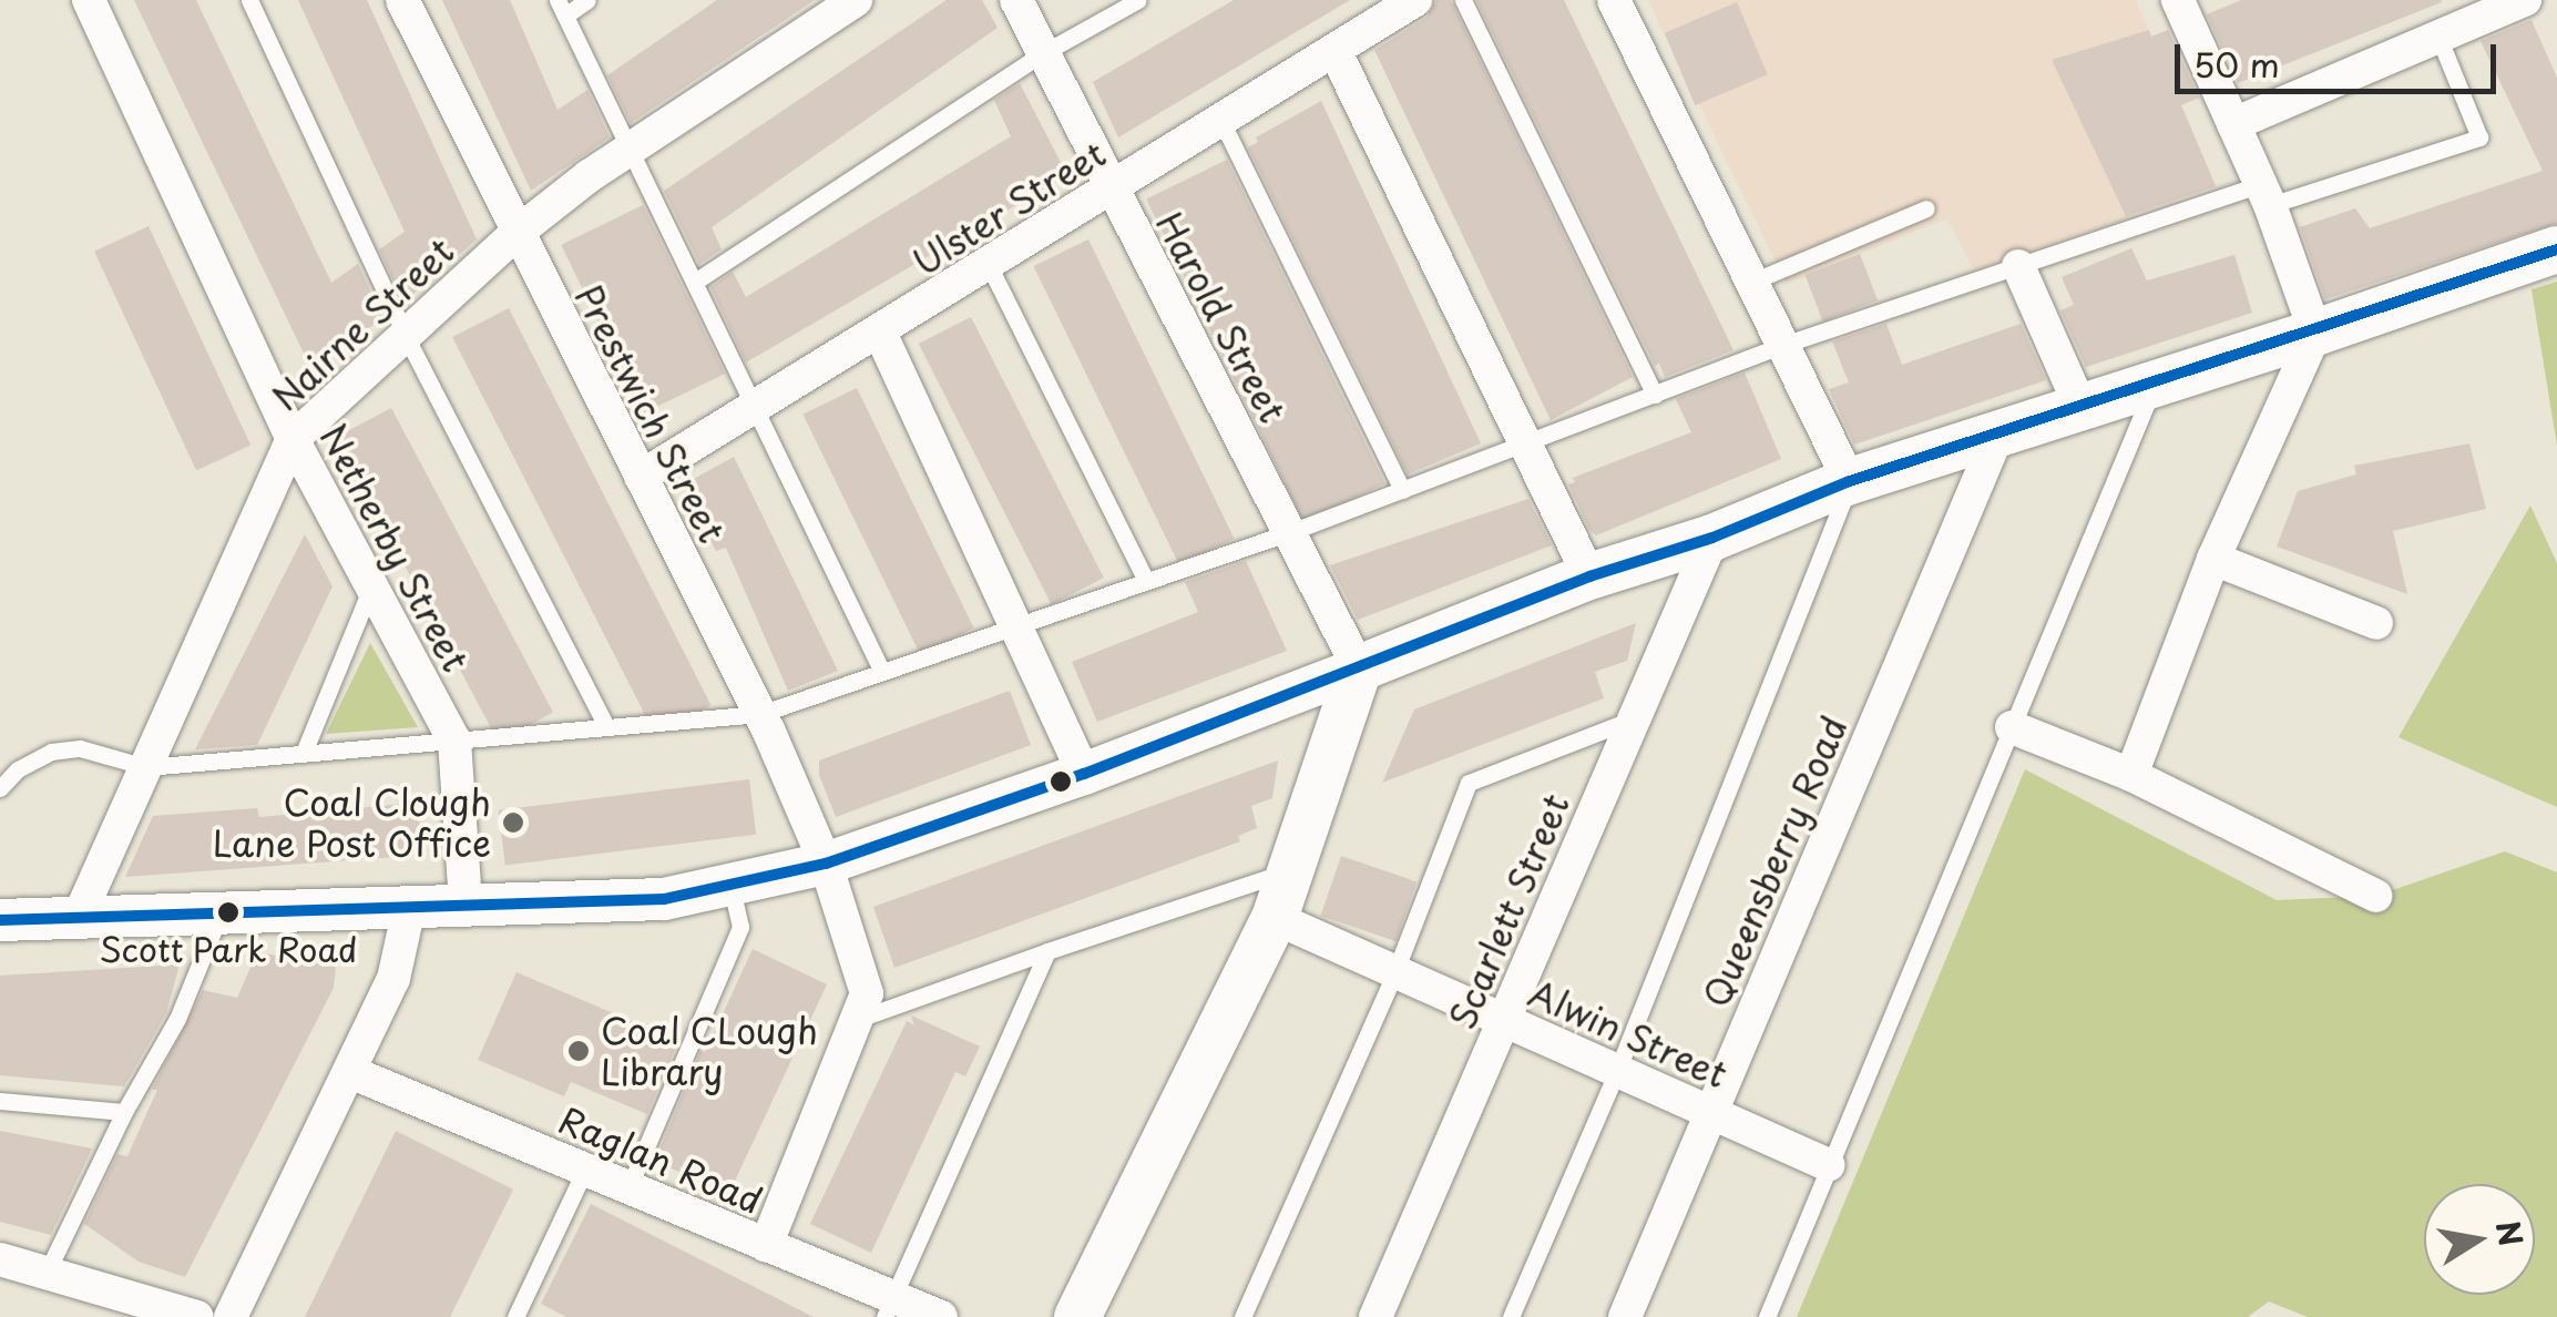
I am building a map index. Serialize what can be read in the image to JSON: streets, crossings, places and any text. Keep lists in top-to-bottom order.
{
  "streets": {
    "street": [
      "Ulster Street",
      "Harold Street",
      "Nairne Street",
      "Prestwich Street",
      "Netherby Street",
      "Queensberry Road",
      "Scarlett Street",
      "Alwin Street",
      "Raglan Road"
    ]
  },
  "crossings": [
    ["Ulster Street", "Harold Street"],
    ["Ulster Street", "Prestwich Street"],
    ["Nairne Street", "Prestwich Street"],
    ["Nairne Street", "Netherby Street"],
    ["Prestwich Street", "Raglan Road"],
    ["Queensberry Road", "Alwin Street"],
    ["Scarlett Street", "Alwin Street"]
  ],
  "places": ["Coal Clough Lane Post Office", "Scott Park Road", "Coal CLough Library"],
  "scale_bar": "50 m",
  "north": "right"
}
